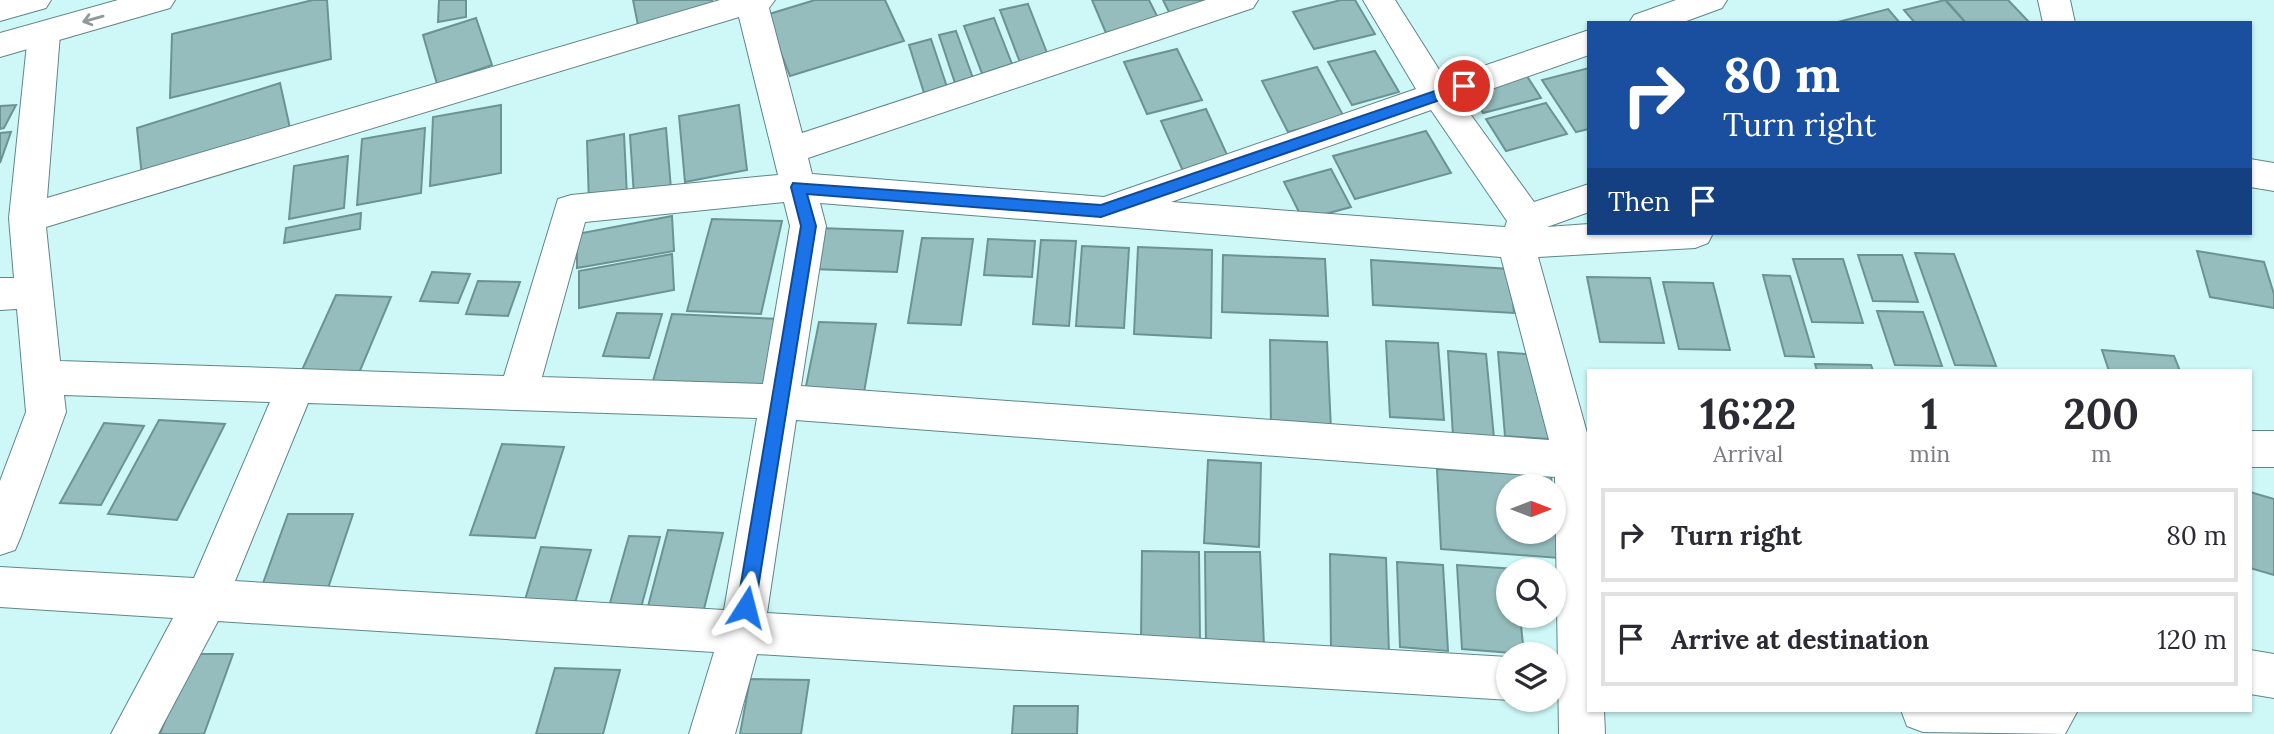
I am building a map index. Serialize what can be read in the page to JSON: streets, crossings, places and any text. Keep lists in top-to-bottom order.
{
  "north": "right",
  "page": {
    "turn": ["80 m", "Turn right"],
    "then": "Then",
    "eta": [
      "16:22",
      "Arrival",
      "1",
      "min",
      "200",
      "m"
    ],
    "list": [
      {
        "name": "Turn right",
        "value": "80 m"
      },
      {
        "name": "Arrive at destination",
        "value": "120 m"
      }
    ]
  }
}
